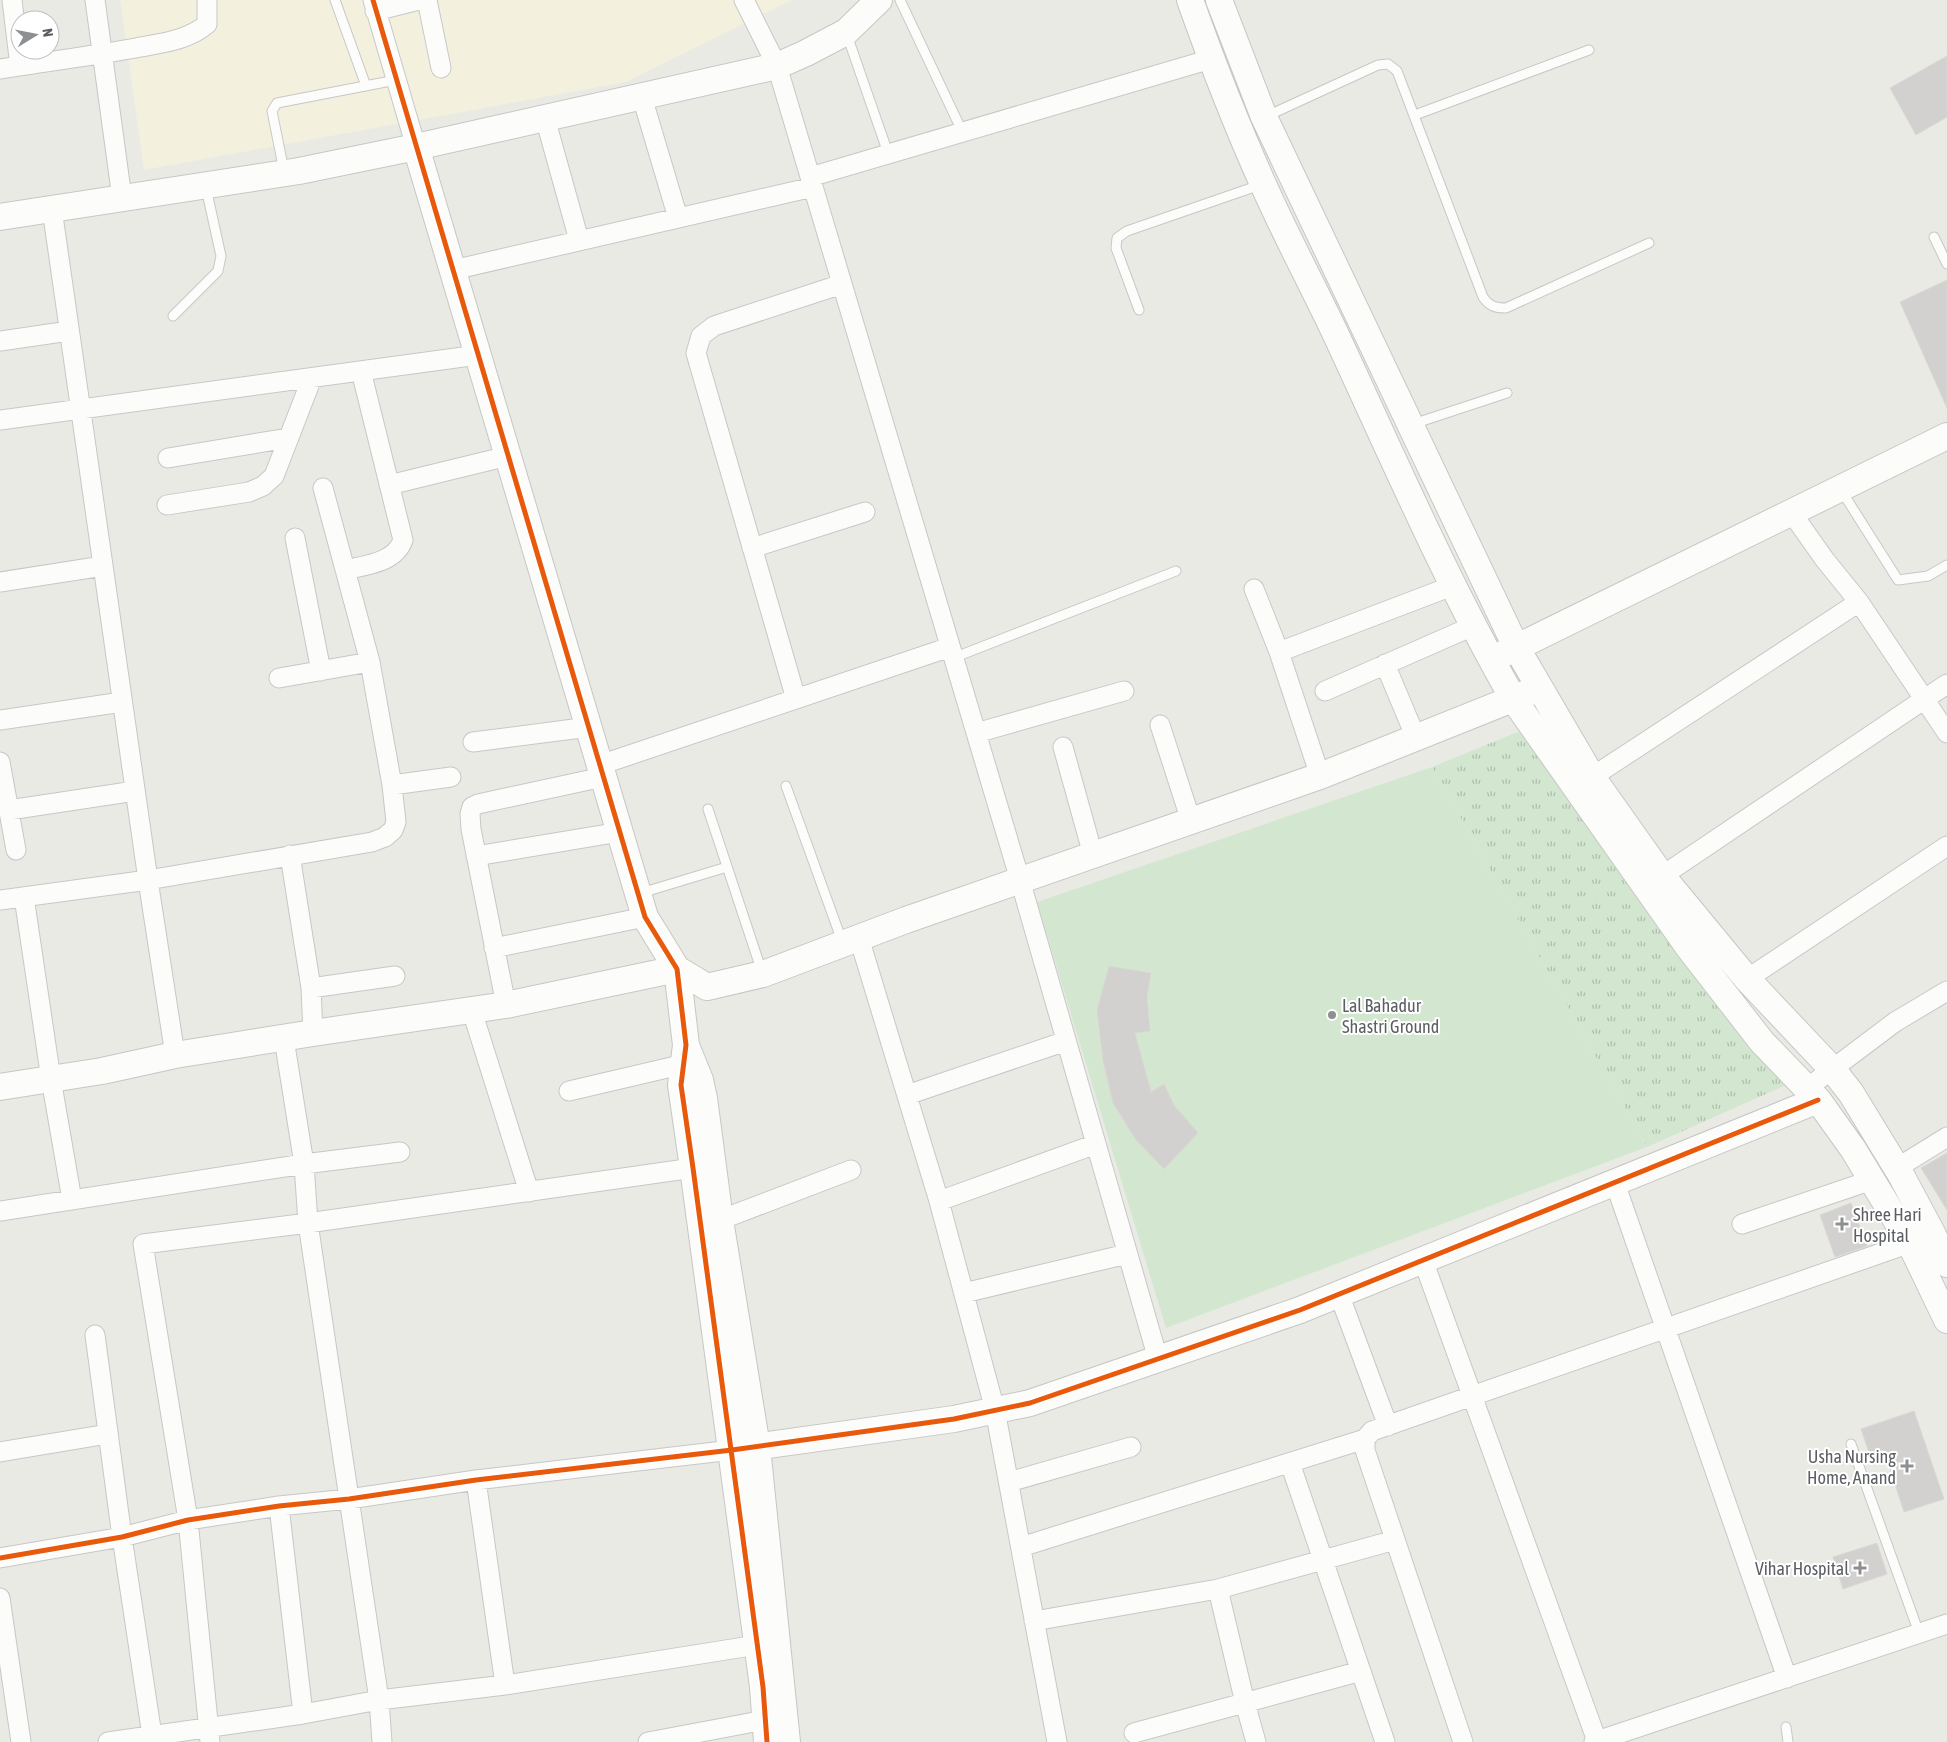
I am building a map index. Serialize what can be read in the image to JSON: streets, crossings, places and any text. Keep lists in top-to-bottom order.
{
  "places": {
    "other": ["Lal Bahadur Shastri Ground"],
    "health": ["Shree Hari Hospital", "Usha Nursing Home, Anand", "Vihar Hospital"]
  },
  "north": "right"
}
